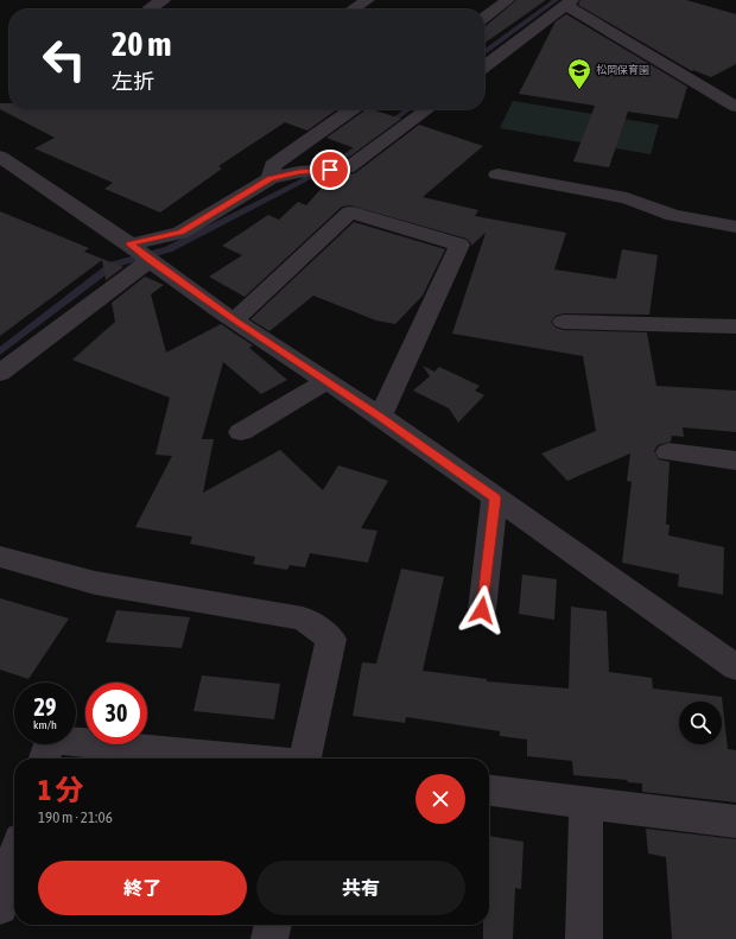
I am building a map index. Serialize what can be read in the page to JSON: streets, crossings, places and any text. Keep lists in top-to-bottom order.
{
  "places": {
    "school or university": ["松岡保育園"]
  },
  "page": {
    "turn": ["20 m", "左折"],
    "speed": "29 km/h",
    "limit": "30",
    "heading": ["1 分", "190 m · 21:06"],
    "buttons": ["終了", "共有"]
  }
}
